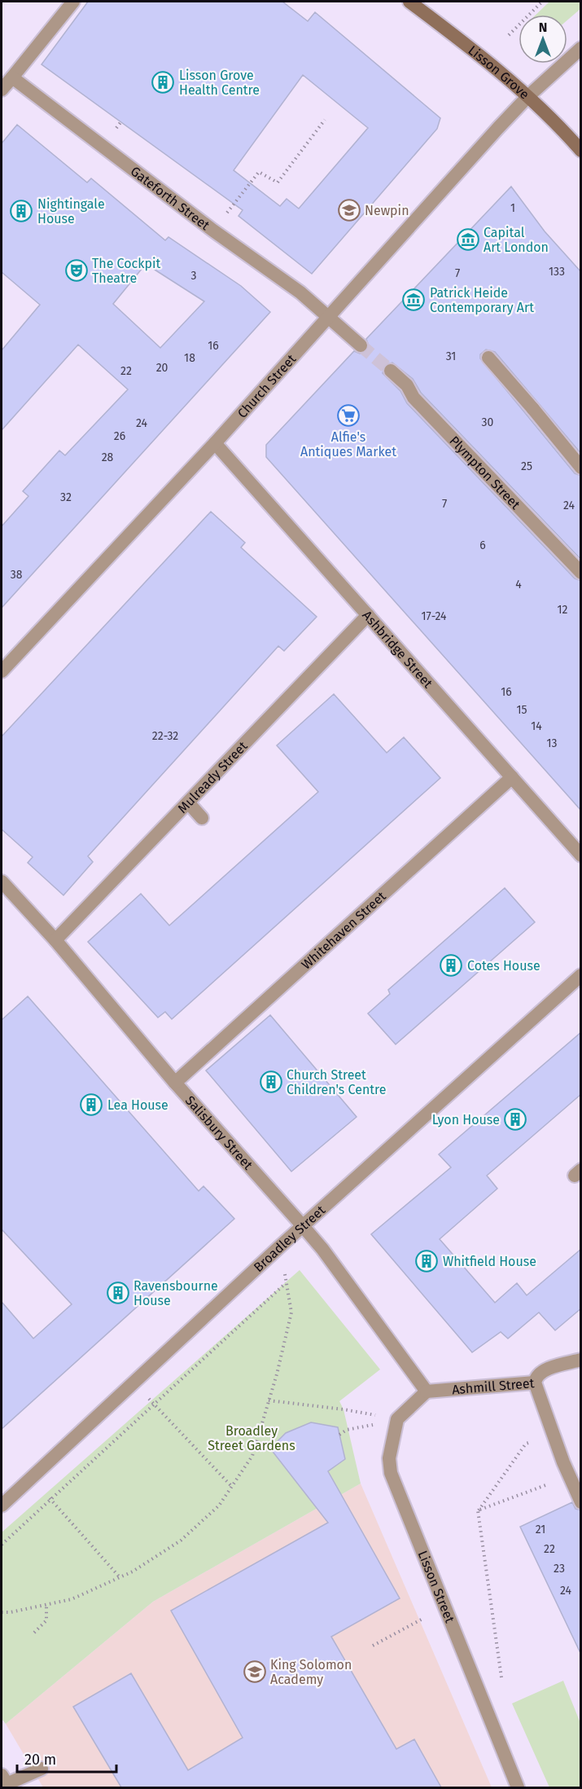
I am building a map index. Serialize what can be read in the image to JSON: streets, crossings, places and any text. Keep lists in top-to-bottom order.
{
  "streets": {
    "main road": ["Lisson Grove"],
    "street": [
      "Gateforth Street",
      "Church Street",
      "Plympton Street",
      "Ashbridge Street",
      "Mulready Street",
      "Whitehaven Street",
      "Salisbury Street",
      "Broadley Street",
      "Ashmill Street",
      "Lisson Street"
    ]
  },
  "crossings": [
    ["Lisson Grove", "Church Street"],
    ["Gateforth Street", "Church Street"],
    ["Church Street", "Ashbridge Street"],
    ["Ashbridge Street", "Mulready Street"],
    ["Ashbridge Street", "Whitehaven Street"],
    ["Mulready Street", "Salisbury Street"],
    ["Whitehaven Street", "Salisbury Street"],
    ["Salisbury Street", "Broadley Street"],
    ["Salisbury Street", "Ashmill Street"]
  ],
  "parks": ["Broadley Street Gardens"],
  "places": {
    "building": [
      "Lisson Grove Health Centre",
      "Nightingale House",
      "Cotes House",
      "Church Street Children's Centre",
      "Lea House",
      "Lyon House",
      "Whitfield House",
      "Ravensbourne House"
    ],
    "school or university": ["Newpin", "King Solomon Academy"],
    "museum": ["Capital Art London", "Patrick Heide Contemporary Art"],
    "theatre": ["The Cockpit Theatre"],
    "supermarket": ["Alfie's Antiques Market"]
  },
  "house_numbers": [
    "1",
    "133",
    "7",
    "3",
    "16",
    "31",
    "18",
    "20",
    "22",
    "30",
    "24",
    "26",
    "28",
    "25",
    "32",
    "7",
    "24",
    "6",
    "38",
    "4",
    "12",
    "17-24",
    "16",
    "15",
    "14",
    "22-32",
    "13",
    "21",
    "22",
    "23",
    "24"
  ],
  "scale_bar": "20 m",
  "north": "top"
}
